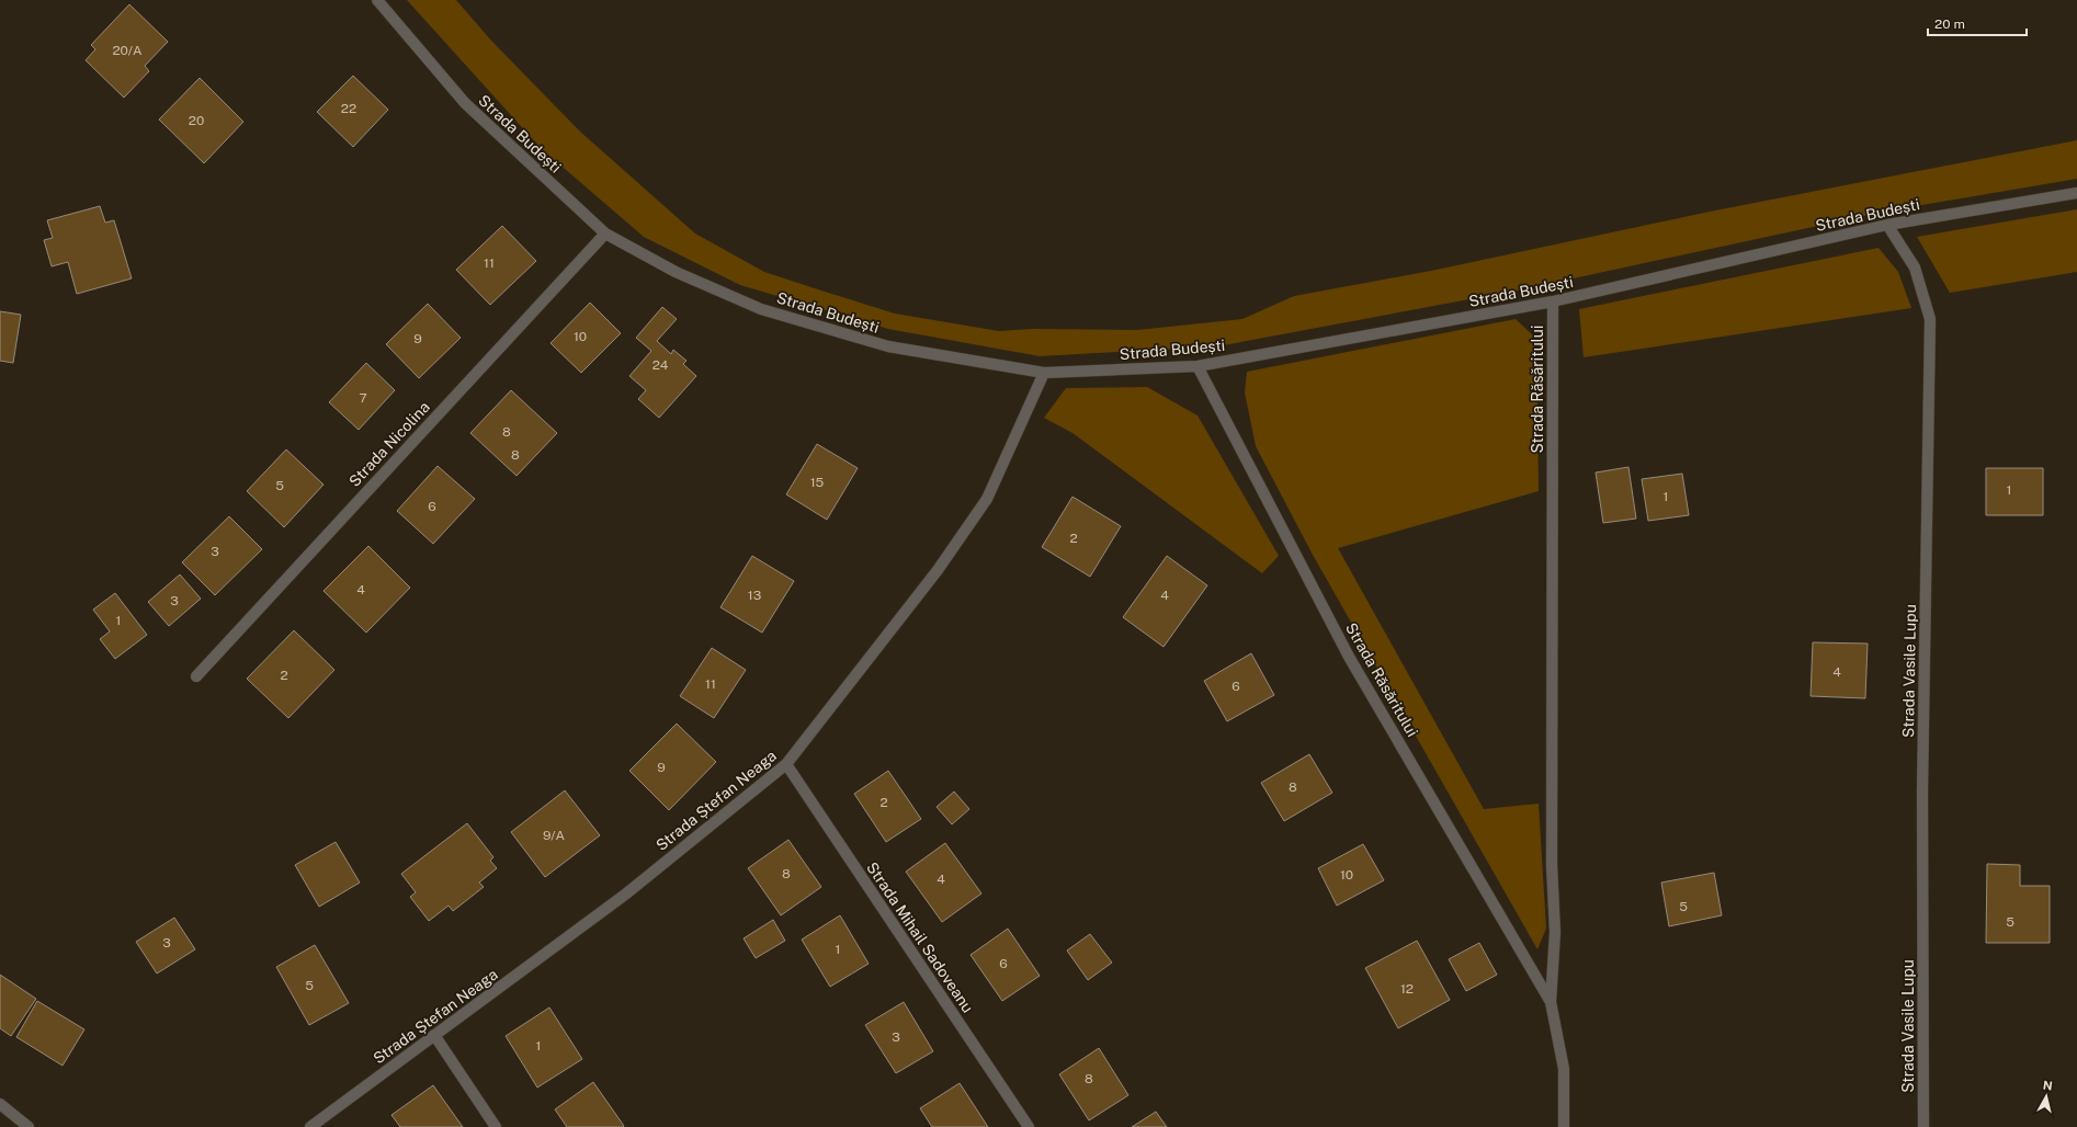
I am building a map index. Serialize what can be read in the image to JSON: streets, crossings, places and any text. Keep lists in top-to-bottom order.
{
  "streets": {
    "street": [
      "Strada Budești",
      "Strada Răsăritului",
      "Strada Nicolina",
      "Strada Vasile Lupu",
      "Strada Ștefan Neaga",
      "Strada Mihail Sadoveanu"
    ]
  },
  "crossings": [
    ["Strada Budești", "Strada Răsăritului"],
    ["Strada Budești", "Strada Nicolina"],
    ["Strada Budești", "Strada Vasile Lupu"],
    ["Strada Budești", "Strada Ștefan Neaga"],
    ["Strada Ștefan Neaga", "Strada Mihail Sadoveanu"]
  ],
  "house_numbers": [
    "20/A",
    "22",
    "20",
    "11",
    "10",
    "9",
    "24",
    "7",
    "8",
    "8",
    "15",
    "5",
    "1",
    "1",
    "6",
    "2",
    "3",
    "4",
    "13",
    "4",
    "3",
    "1",
    "4",
    "2",
    "11",
    "6",
    "9",
    "8",
    "2",
    "9/A",
    "8",
    "10",
    "4",
    "5",
    "5",
    "3",
    "1",
    "6",
    "5",
    "12",
    "3",
    "1",
    "8"
  ],
  "scale_bar": "20 m",
  "north": "top"
}
